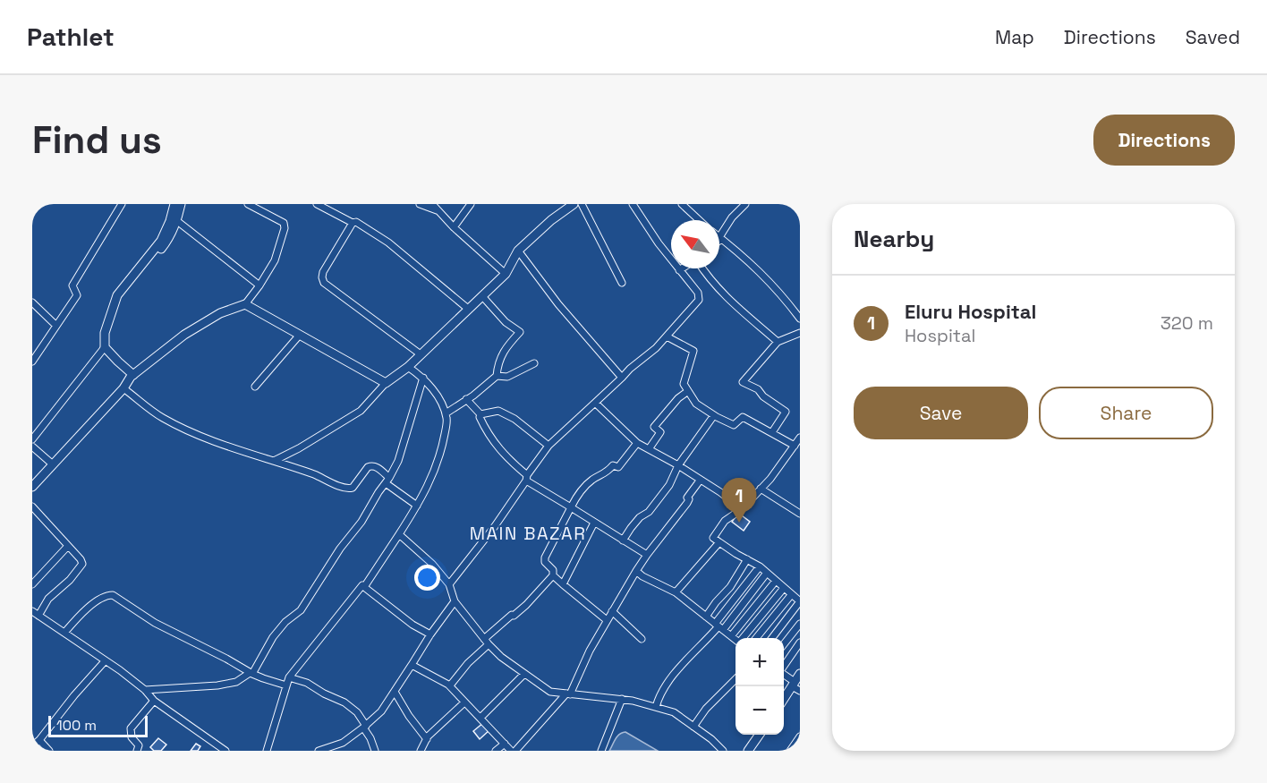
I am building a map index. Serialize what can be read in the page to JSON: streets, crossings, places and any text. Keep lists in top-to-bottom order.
{
  "districts": ["MAIN BAZAR"],
  "scale_bar": "100 m",
  "north": "top left",
  "page": {
    "header": "Pathlet",
    "nav": ["Map", "Directions", "Saved"],
    "buttons": [
      "Directions",
      ["Save", "Share"]
    ],
    "title": "Find us",
    "heading": "Nearby",
    "list": [
      {
        "mark": "1",
        "name": "Eluru Hospital",
        "note": "Hospital",
        "value": "320 m"
      }
    ],
    "pins": "1",
    "map_buttons": ["+", "−"],
    "scale": "100 m"
  }
}
